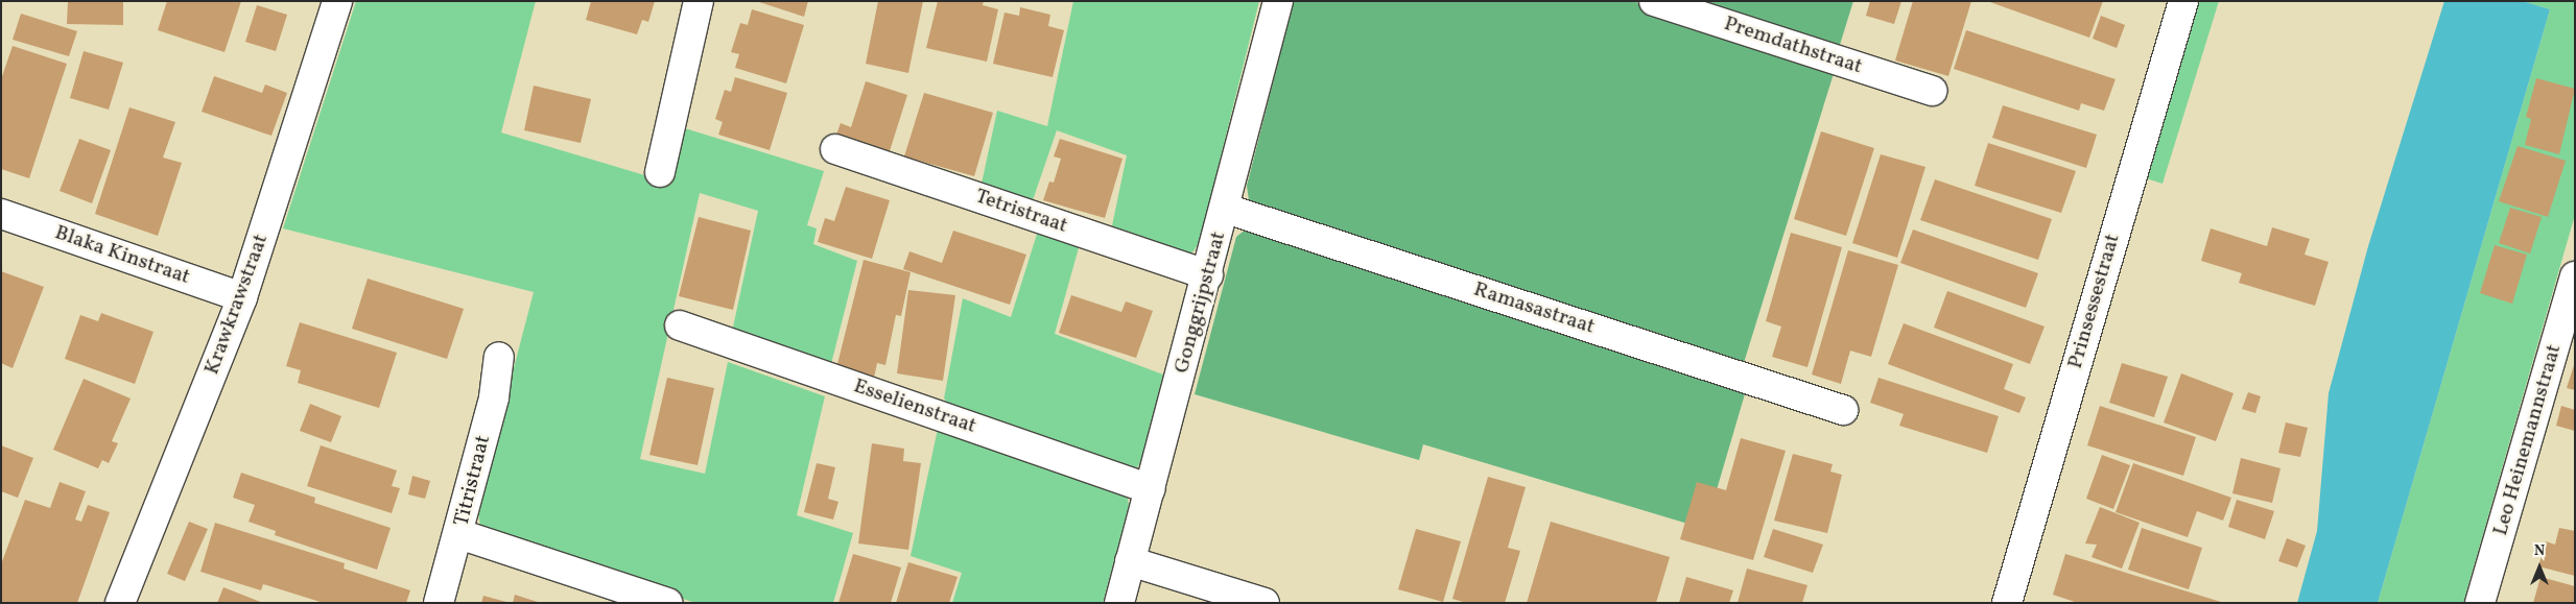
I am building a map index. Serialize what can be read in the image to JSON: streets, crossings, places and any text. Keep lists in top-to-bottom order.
{
  "streets": {
    "street": [
      "Premdathstraat",
      "Tetristraat",
      "Blaka Kinstraat",
      "Prinsessestraat",
      "Gonggrijpstraat",
      "Krawkrawstraat",
      "Ramasastraat",
      "Esselienstraat",
      "Leo Heinemannstraat",
      "Titristraat"
    ]
  },
  "crossings": [
    ["Tetristraat", "Gonggrijpstraat"],
    ["Blaka Kinstraat", "Krawkrawstraat"],
    ["Gonggrijpstraat", "Ramasastraat"],
    ["Gonggrijpstraat", "Esselienstraat"]
  ],
  "north": "top"
}
